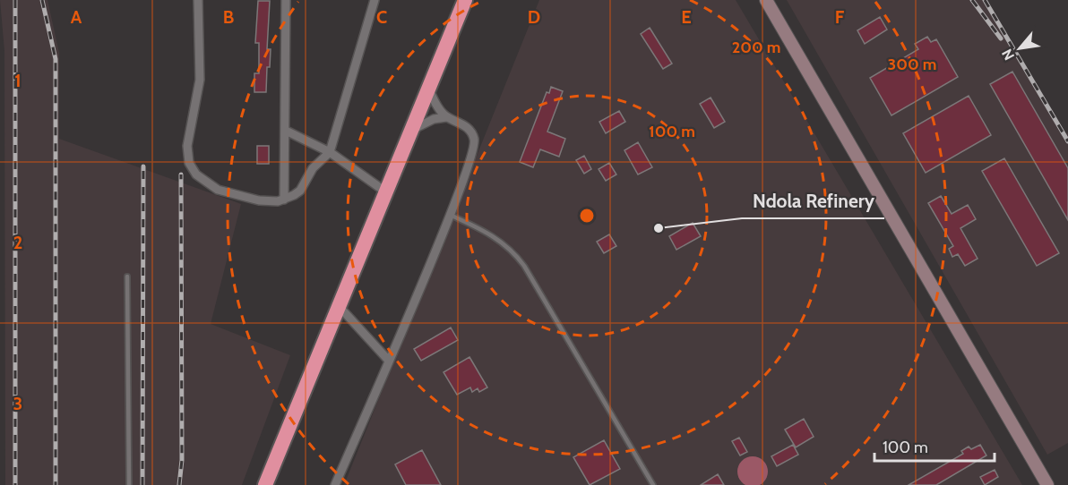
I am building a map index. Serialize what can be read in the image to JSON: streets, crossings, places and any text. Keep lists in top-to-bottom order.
{
  "places": ["Ndola Refinery"],
  "scale_bar": "100 m",
  "north": "bottom left",
  "grid": {
    "columns": [
      "A",
      "B",
      "C",
      "D",
      "E",
      "F"
    ],
    "rows": ["1", "2", "3"]
  },
  "rings": ["200 m", "300 m", "100 m"]
}
